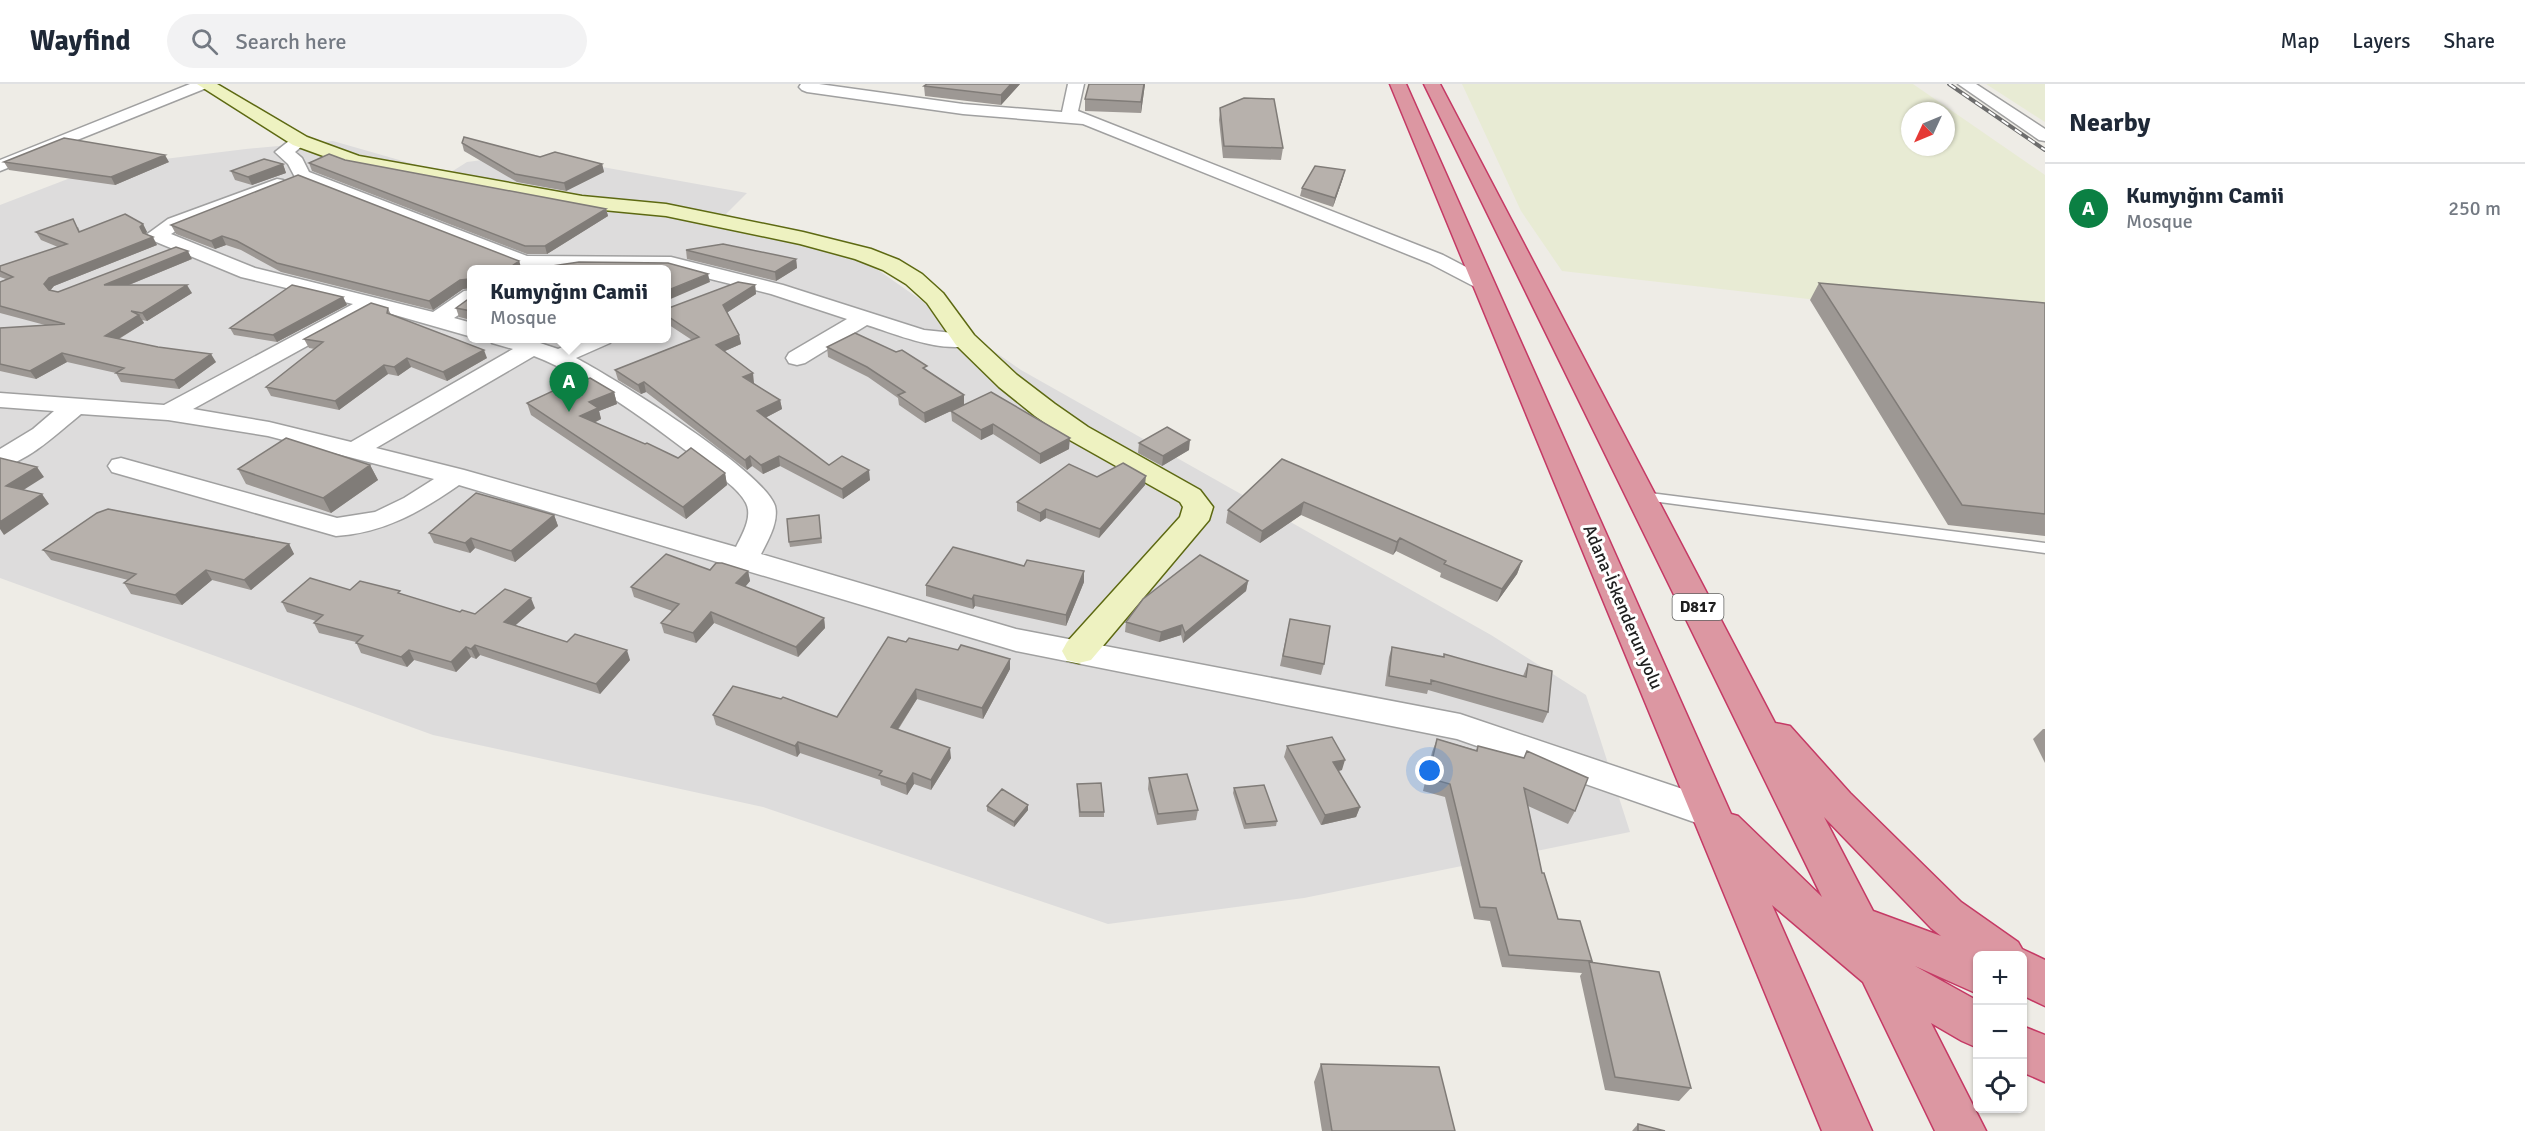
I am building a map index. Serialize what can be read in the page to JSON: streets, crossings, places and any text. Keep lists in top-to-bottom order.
{
  "streets": {
    "highway": ["Adana-İskenderun yolu", "D817"]
  },
  "north": "bottom left",
  "page": {
    "header": "Wayfind",
    "search": "Search here",
    "nav": ["Map", "Layers", "Share"],
    "heading": "Nearby",
    "list": [
      {
        "mark": "A",
        "name": "Kumyığını Camii",
        "note": "Mosque",
        "value": "250 m"
      }
    ],
    "popup": ["Kumyığını Camii", "Mosque"],
    "pins": "A",
    "map_buttons": ["+", "−"]
  }
}
